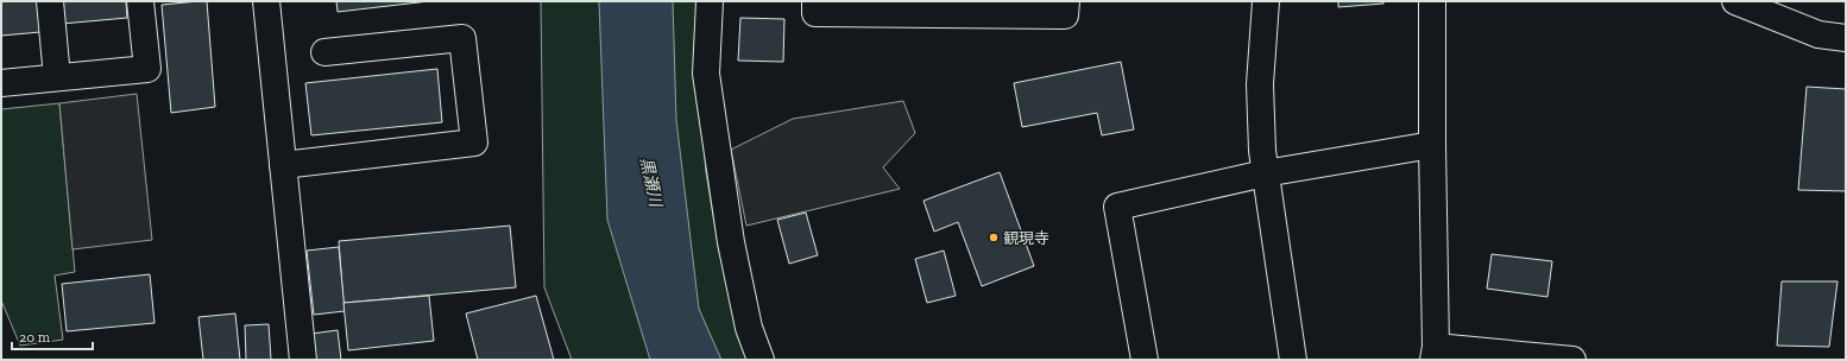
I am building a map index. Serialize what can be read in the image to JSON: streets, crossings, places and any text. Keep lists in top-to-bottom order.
{
  "water": ["黒瀬川"],
  "places": ["観現寺"],
  "scale_bar": "20 m"
}
